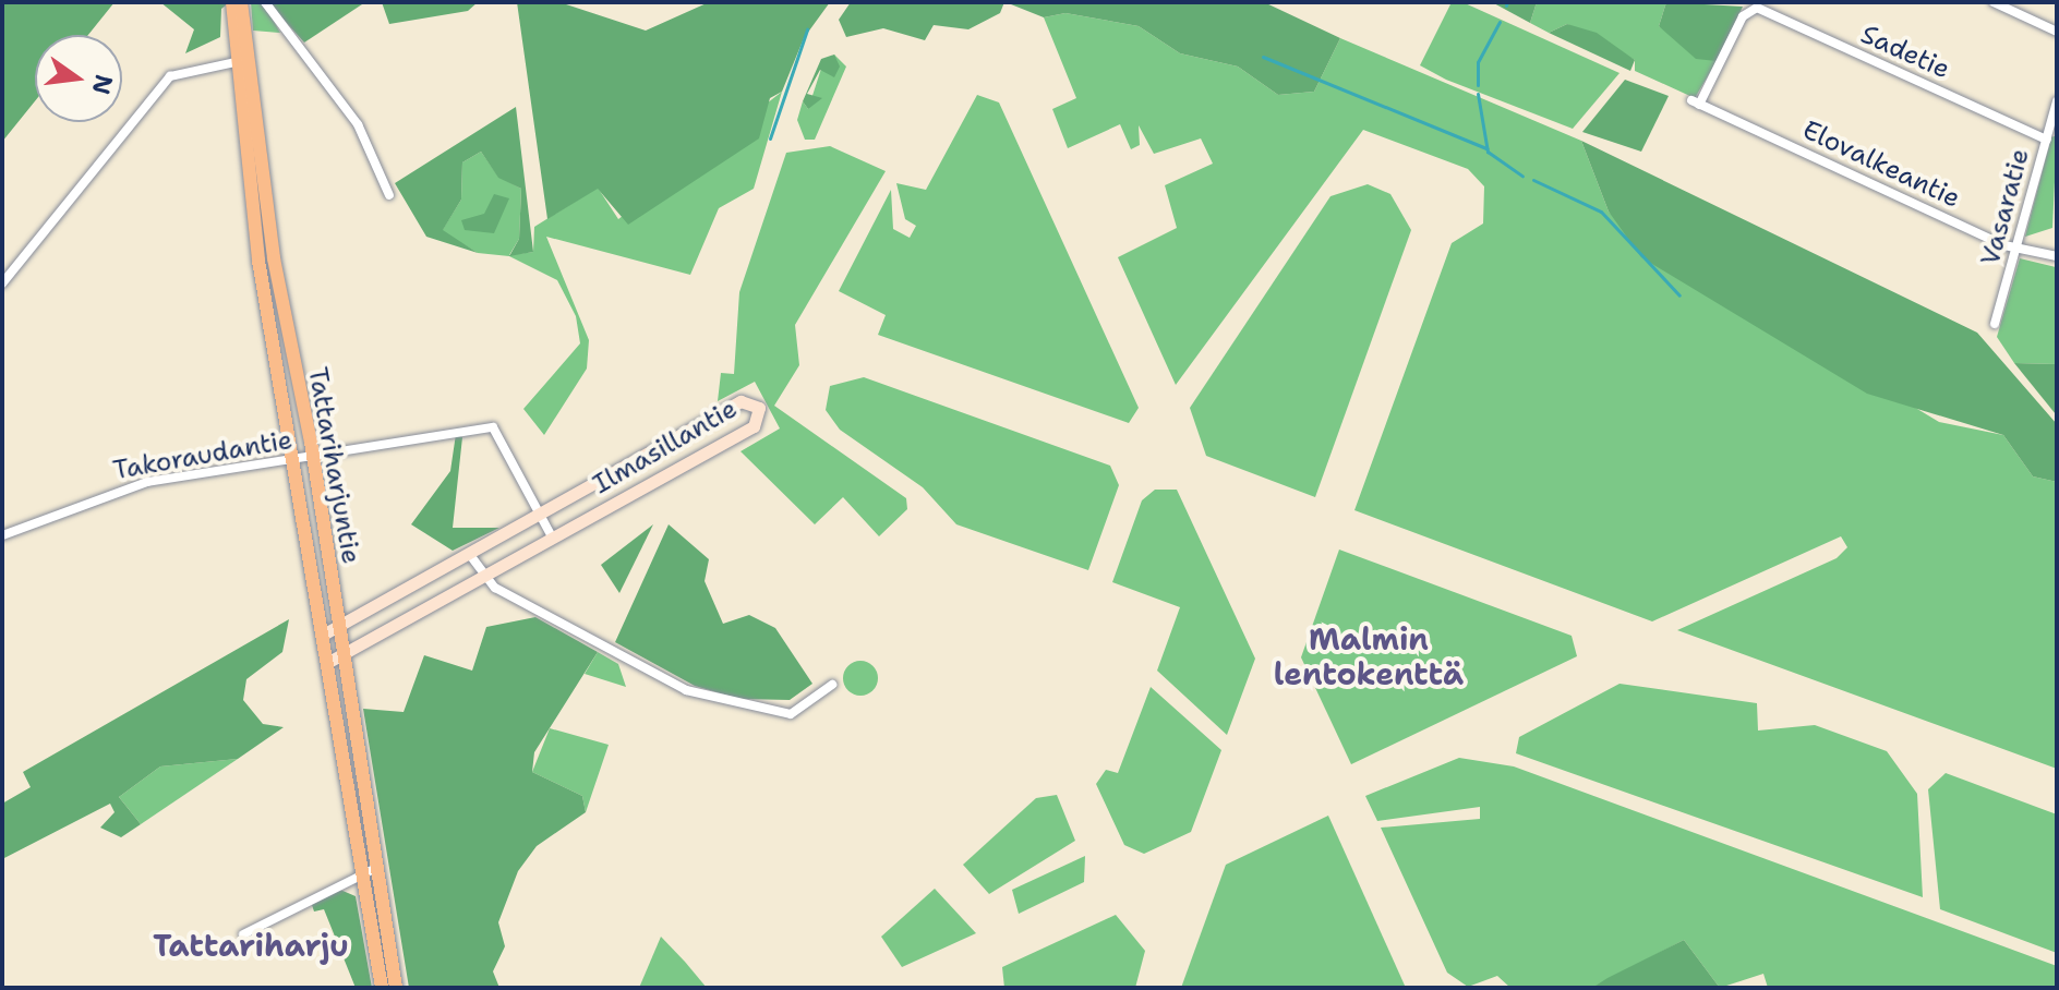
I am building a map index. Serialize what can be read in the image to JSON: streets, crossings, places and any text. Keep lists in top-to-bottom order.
{
  "streets": {
    "main road": ["Ilmasillantie", "Tattariharjuntie"],
    "street": [
      "Sadetie",
      "Elovalkeantie",
      "Vasaratie",
      "Takoraudantie"
    ]
  },
  "crossings": [
    ["Sadetie", "Elovalkeantie"],
    ["Sadetie", "Vasaratie"],
    ["Elovalkeantie", "Vasaratie"],
    ["Ilmasillantie", "Takoraudantie"],
    ["Ilmasillantie", "Tattariharjuntie"],
    ["Takoraudantie", "Tattariharjuntie"]
  ],
  "districts": ["Malmin lentokenttä", "Tattariharju"],
  "north": "right"
}
